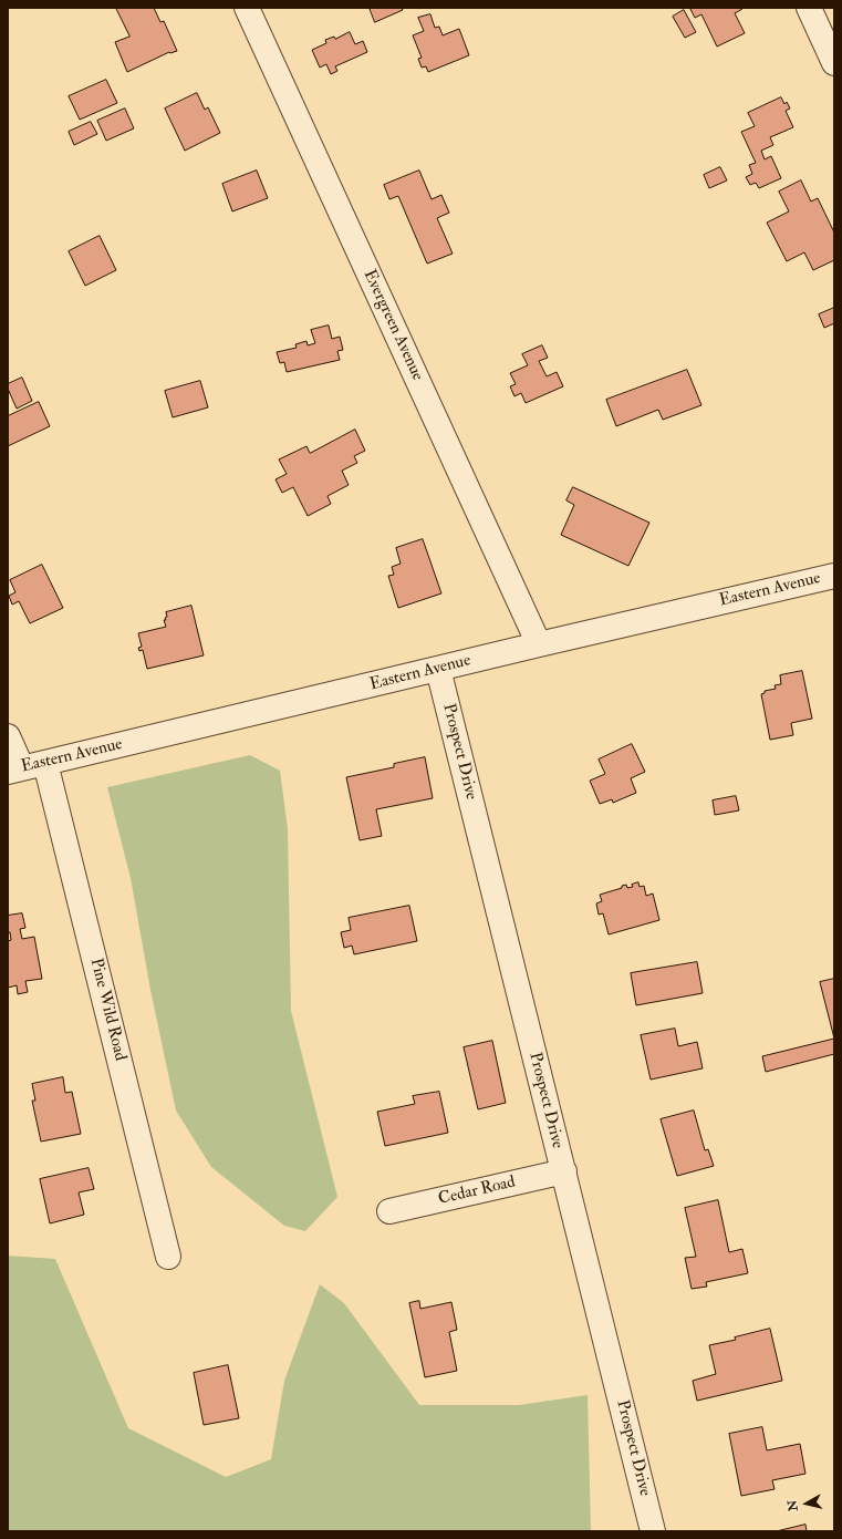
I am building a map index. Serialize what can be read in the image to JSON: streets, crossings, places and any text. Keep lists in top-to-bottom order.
{
  "streets": {
    "street": [
      "Evergreen Avenue",
      "Eastern Avenue",
      "Prospect Drive",
      "Pine Wild Road",
      "Cedar Road"
    ]
  },
  "crossings": [
    ["Evergreen Avenue", "Eastern Avenue"],
    ["Eastern Avenue", "Prospect Drive"],
    ["Eastern Avenue", "Pine Wild Road"],
    ["Prospect Drive", "Cedar Road"]
  ],
  "north": "left"
}
